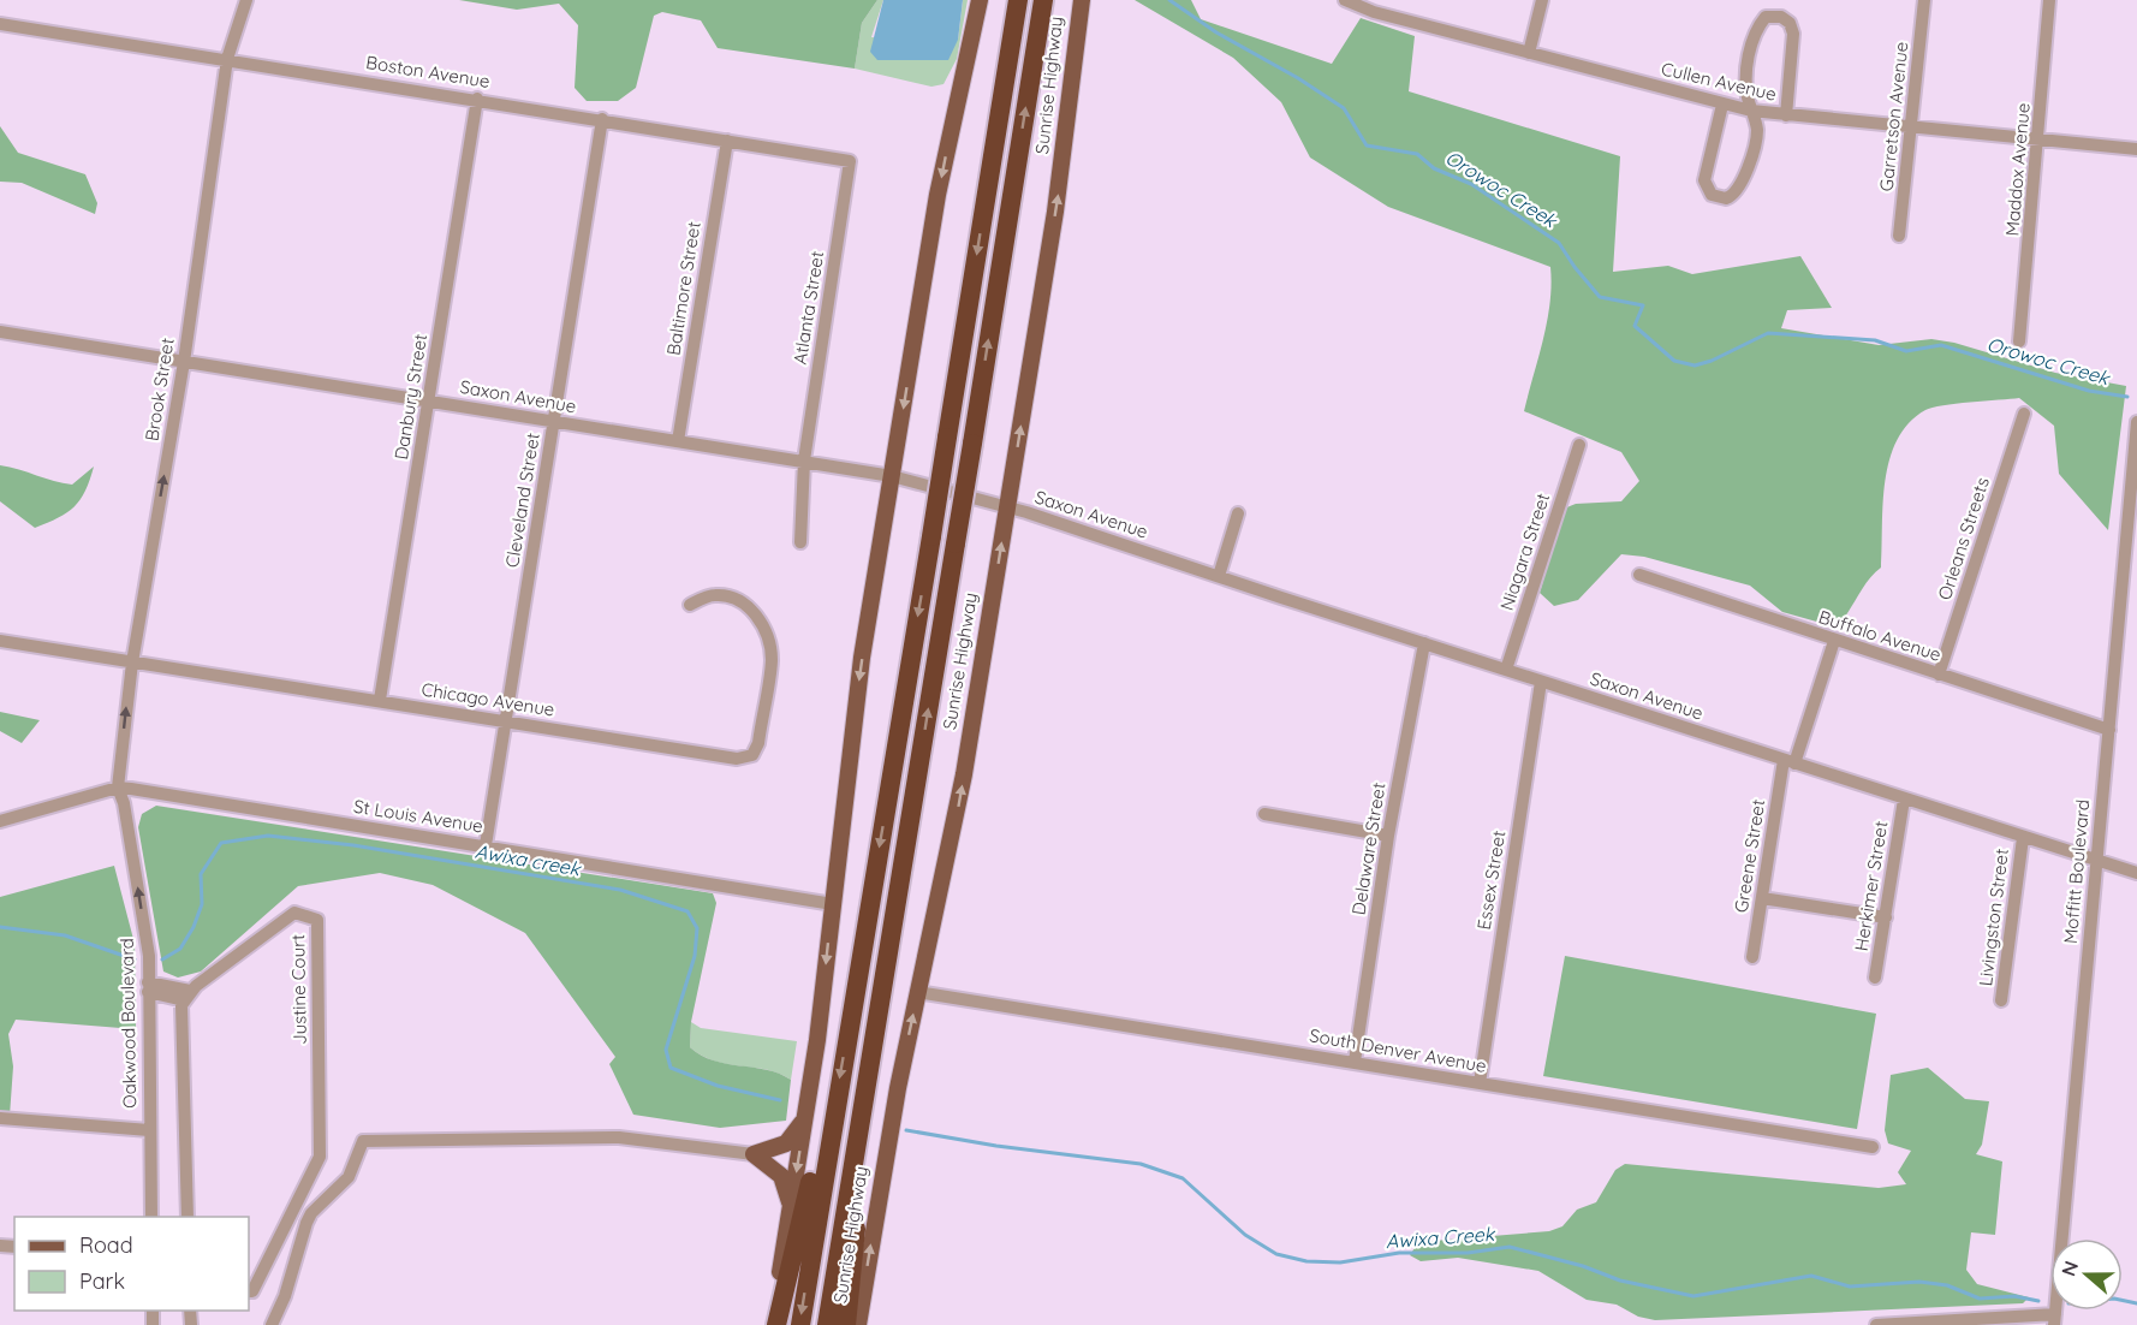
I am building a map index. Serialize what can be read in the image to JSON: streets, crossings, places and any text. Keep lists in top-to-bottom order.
{
  "streets": {
    "highway": ["Sunrise Highway"],
    "street": [
      "Boston Avenue",
      "Cullen Avenue",
      "Garretson Avenue",
      "Maddox Avenue",
      "Baltimore Street",
      "Atlanta Street",
      "Brook Street",
      "Danbury Street",
      "Saxon Avenue",
      "Cleveland Street",
      "Orleans Streets",
      "Niagara Street",
      "Buffalo Avenue",
      "Chicago Avenue",
      "St Louis Avenue",
      "Delaware Street",
      "Greene Street",
      "Moffitt Boulevard",
      "Essex Street",
      "Herkimer Street",
      "Livingston Street",
      "Justine Court",
      "Oakwood Boulevard",
      "South Denver Avenue"
    ]
  },
  "crossings": [
    ["Boston Avenue", "Baltimore Street"],
    ["Boston Avenue", "Atlanta Street"],
    ["Boston Avenue", "Brook Street"],
    ["Boston Avenue", "Danbury Street"],
    ["Boston Avenue", "Cleveland Street"],
    ["Cullen Avenue", "Garretson Avenue"],
    ["Cullen Avenue", "Maddox Avenue"],
    ["Sunrise Highway", "Saxon Avenue"],
    ["Sunrise Highway", "South Denver Avenue"],
    ["Baltimore Street", "Saxon Avenue"],
    ["Atlanta Street", "Saxon Avenue"],
    ["Brook Street", "Saxon Avenue"],
    ["Brook Street", "Chicago Avenue"],
    ["Brook Street", "St Louis Avenue"],
    ["Brook Street", "Oakwood Boulevard"],
    ["Danbury Street", "Saxon Avenue"],
    ["Danbury Street", "Chicago Avenue"],
    ["Saxon Avenue", "Cleveland Street"],
    ["Saxon Avenue", "Niagara Street"],
    ["Saxon Avenue", "Delaware Street"],
    ["Saxon Avenue", "Greene Street"],
    ["Saxon Avenue", "Moffitt Boulevard"],
    ["Saxon Avenue", "Essex Street"],
    ["Saxon Avenue", "Herkimer Street"],
    ["Saxon Avenue", "Livingston Street"],
    ["Cleveland Street", "Chicago Avenue"],
    ["Cleveland Street", "St Louis Avenue"],
    ["Orleans Streets", "Buffalo Avenue"],
    ["Buffalo Avenue", "Greene Street"],
    ["Buffalo Avenue", "Moffitt Boulevard"],
    ["St Louis Avenue", "Oakwood Boulevard"],
    ["Delaware Street", "South Denver Avenue"],
    ["Essex Street", "South Denver Avenue"]
  ],
  "one_way": ["Brook Street", "Oakwood Boulevard"],
  "water": ["Orowoc Creek", "Awixa creek", "Awixa Creek"],
  "legend": ["Road", "Park"],
  "north": "left"
}
